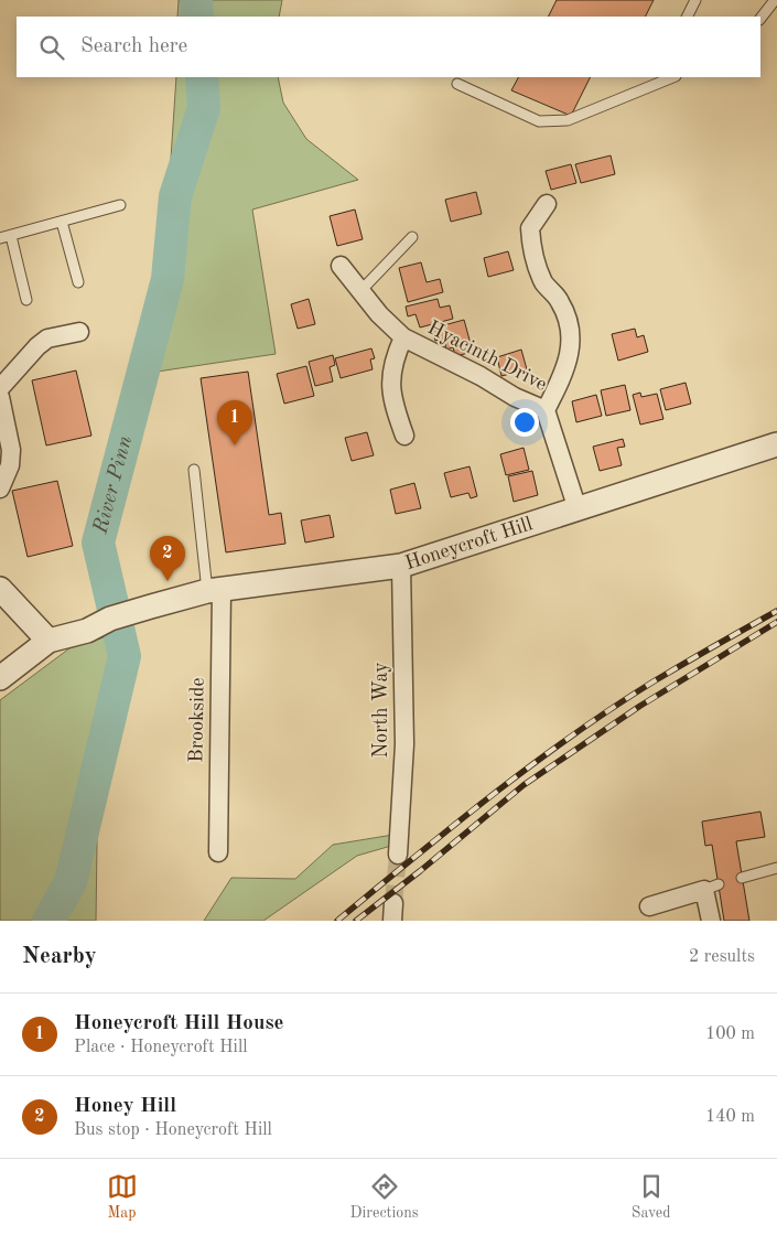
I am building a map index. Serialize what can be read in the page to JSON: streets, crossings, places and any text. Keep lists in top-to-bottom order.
{
  "streets": {
    "street": [
      "Hyacinth Drive",
      "Honeycroft Hill",
      "North Way",
      "Brookside"
    ]
  },
  "crossings": [
    ["Hyacinth Drive", "Honeycroft Hill"],
    ["Honeycroft Hill", "North Way"],
    ["Honeycroft Hill", "Brookside"]
  ],
  "water": ["River Pinn"],
  "page": {
    "search": "Search here",
    "pins": ["1", "2"],
    "heading": ["Nearby", "2 results"],
    "list": [
      {
        "mark": "1",
        "name": "Honeycroft Hill House",
        "note": "Place · Honeycroft Hill",
        "value": "100 m"
      },
      {
        "mark": "2",
        "name": "Honey Hill",
        "note": "Bus stop · Honeycroft Hill",
        "value": "140 m"
      }
    ],
    "nav": ["Map", "Directions", "Saved"]
  }
}
